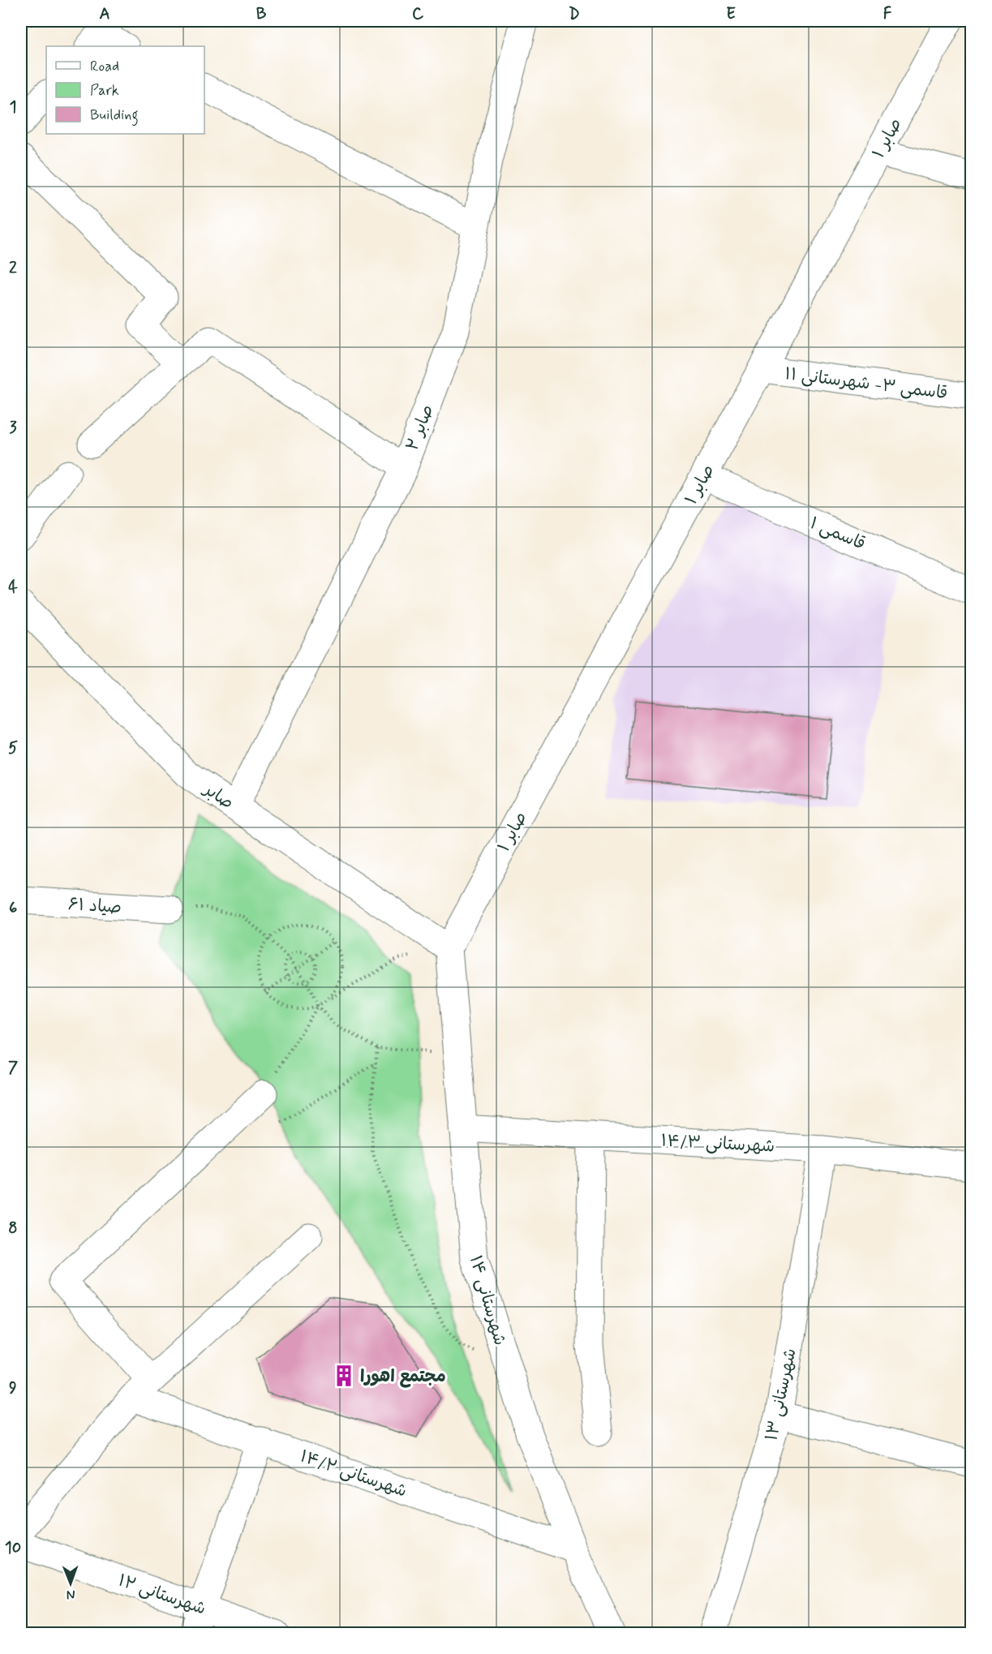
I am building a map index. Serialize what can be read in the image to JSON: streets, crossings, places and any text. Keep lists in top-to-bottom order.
{
  "streets": {
    "street": [
      "صابر ۱",
      "قاسمی ۳- شهرستانی ۱۱",
      "صابر ۲",
      "قاسمی ۱",
      "صابر",
      "صیاد ۶۱",
      "شهرستانی ۱۴/۳",
      "شهرستانی ۱۴",
      "شهرستانی ۱۳",
      "شهرستانی ۱۴/۲",
      "شهرستانی ۱۲"
    ]
  },
  "crossings": [
    ["صابر ۱", "قاسمی ۳- شهرستانی ۱۱"],
    ["صابر ۱", "قاسمی ۱"],
    ["صابر ۱", "صابر"],
    ["صابر ۱", "شهرستانی ۱۴"],
    ["صابر ۲", "صابر"],
    ["صابر", "شهرستانی ۱۴"],
    ["شهرستانی ۱۴/۳", "شهرستانی ۱۴"],
    ["شهرستانی ۱۴/۳", "شهرستانی ۱۳"],
    ["شهرستانی ۱۴", "شهرستانی ۱۴/۲"]
  ],
  "places": {
    "building": ["مجتمع اهورا"]
  },
  "legend": ["Road", "Park", "Building"],
  "north": "bottom",
  "grid": {
    "columns": [
      "A",
      "B",
      "C",
      "D",
      "E",
      "F"
    ],
    "rows": [
      "1",
      "2",
      "3",
      "4",
      "5",
      "6",
      "7",
      "8",
      "9",
      "10"
    ]
  }
}
